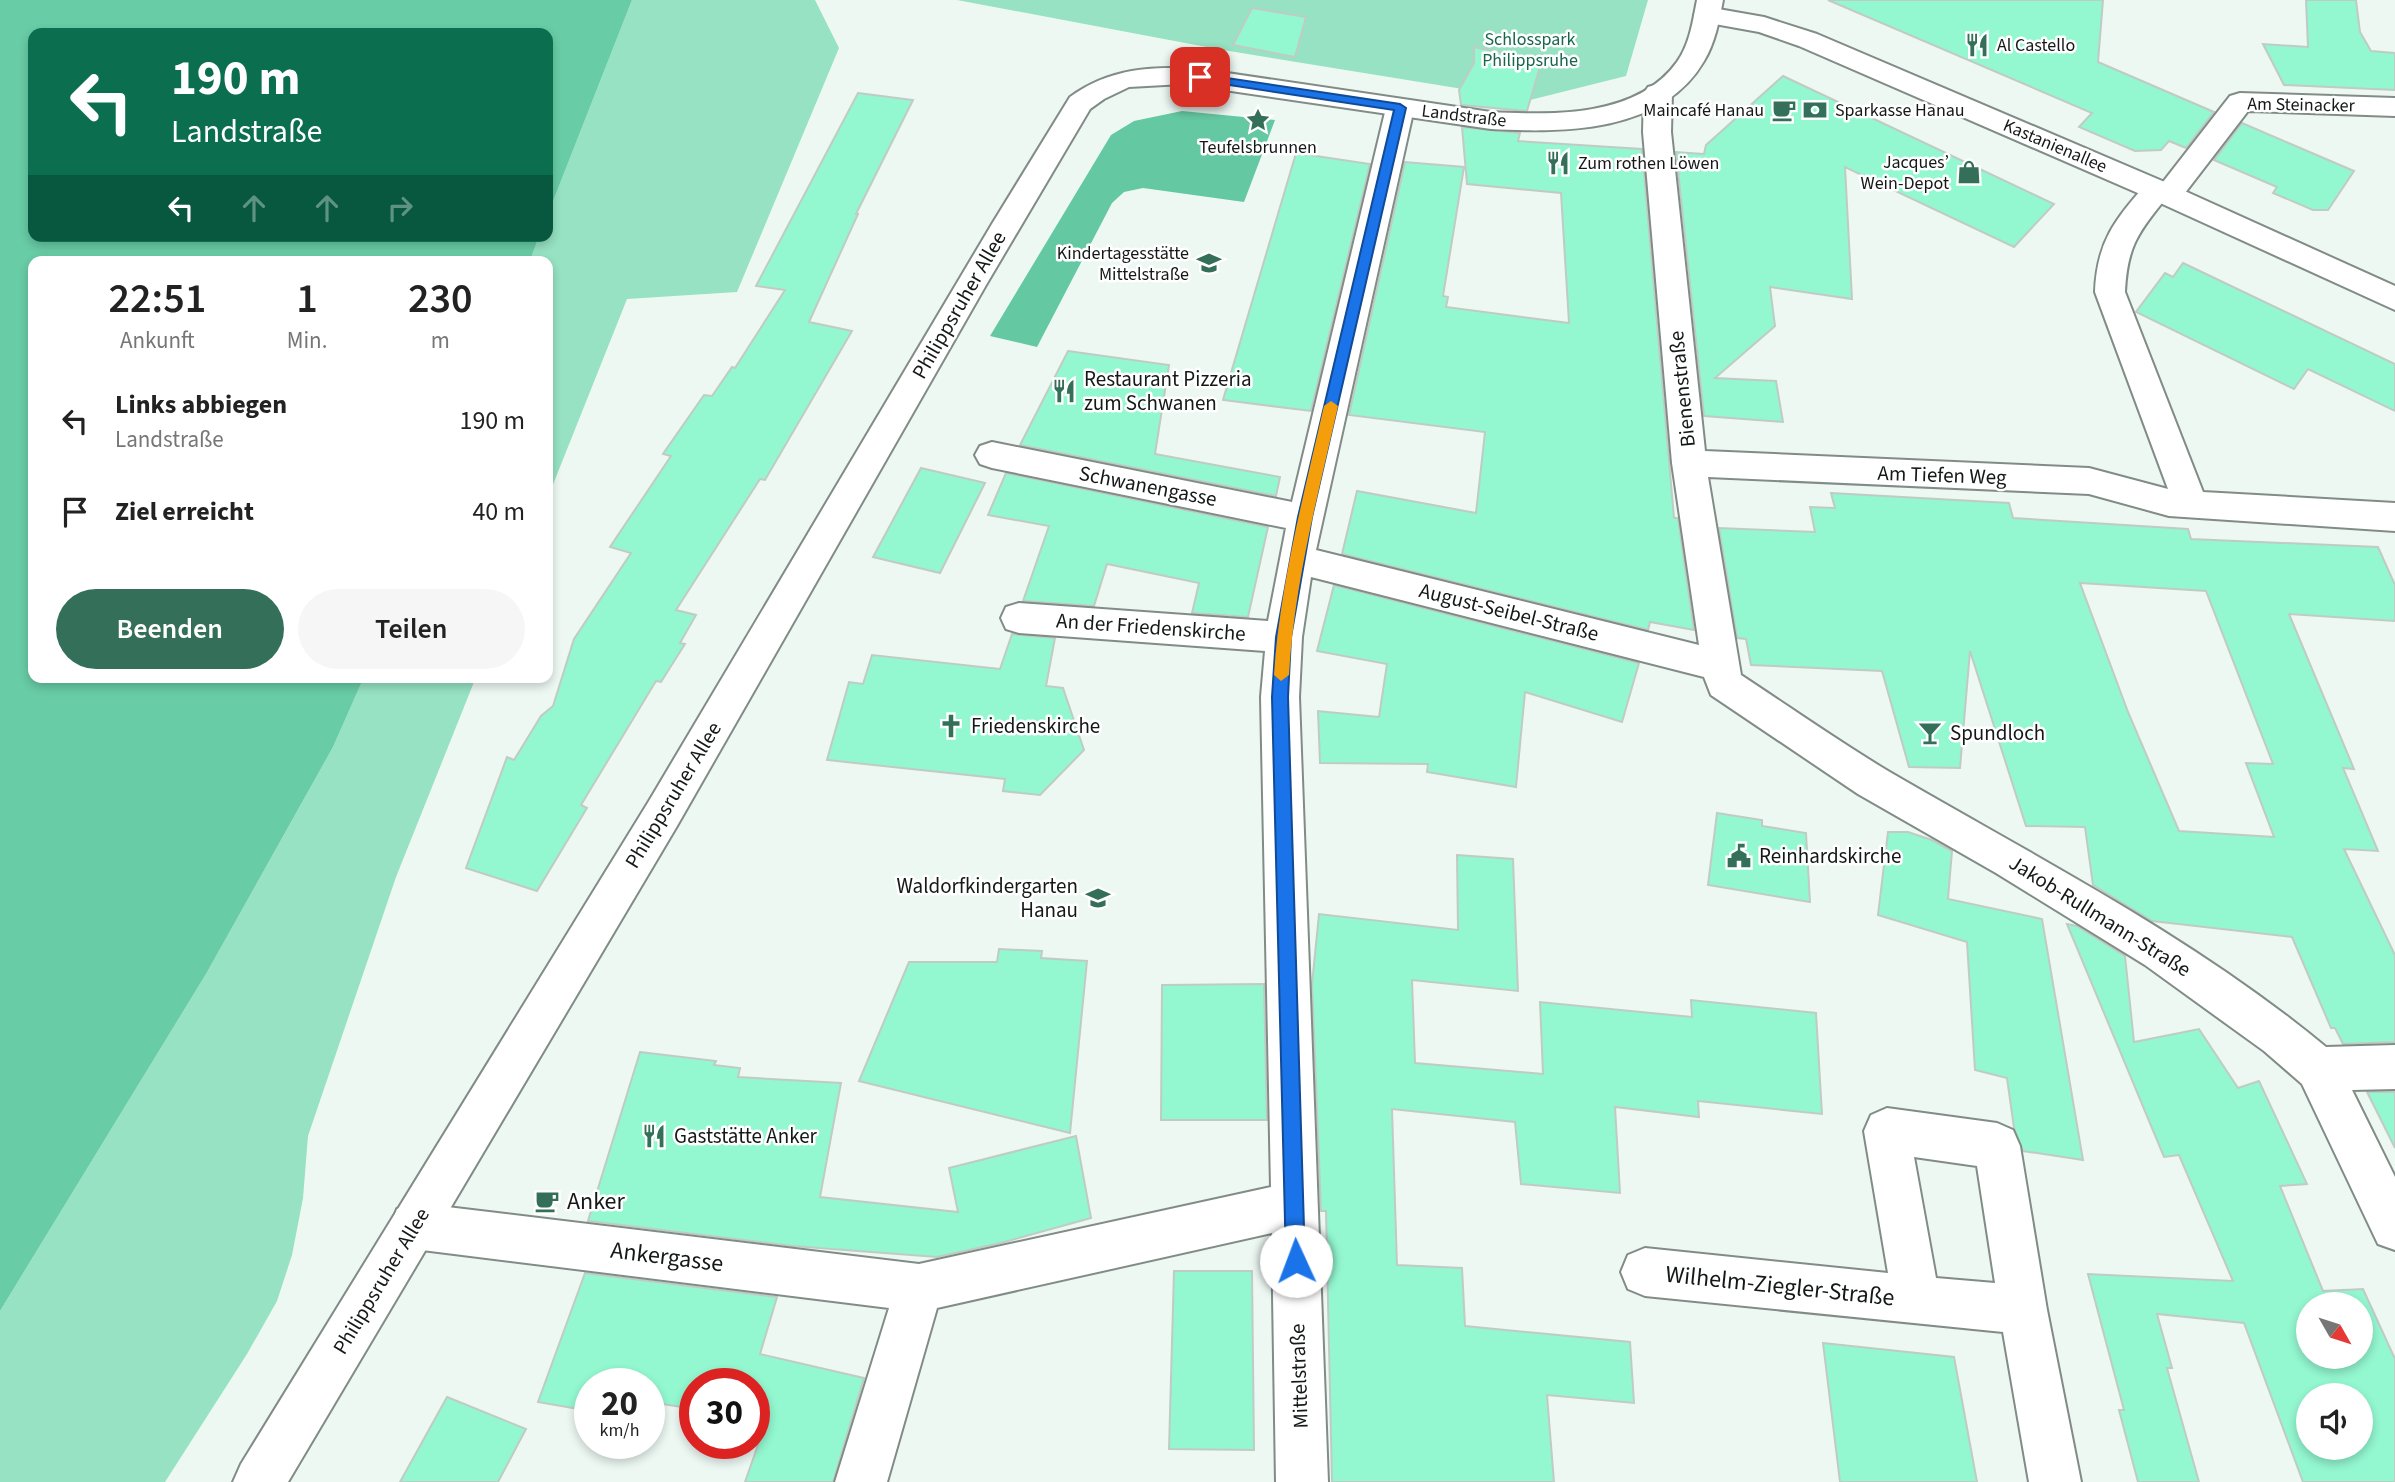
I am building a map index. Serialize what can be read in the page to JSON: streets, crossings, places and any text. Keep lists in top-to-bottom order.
{
  "streets": {
    "street": [
      "Am Steinacker",
      "Landstraße",
      "Kastanienallee",
      "Philippsruher Allee",
      "Bienenstraße",
      "Am Tiefen Weg",
      "Schwanengasse",
      "August-Seibel-Straße",
      "An der Friedenskirche",
      "Jakob-Rullmann-Straße",
      "Ankergasse",
      "Wilhelm-Ziegler-Straße",
      "Mittelstraße"
    ]
  },
  "crossings": [
    ["Am Steinacker", "Kastanienallee"],
    ["Landstraße", "Kastanienallee"],
    ["Landstraße", "Philippsruher Allee"],
    ["Landstraße", "Bienenstraße"],
    ["Landstraße", "Mittelstraße"],
    ["Philippsruher Allee", "Ankergasse"],
    ["Bienenstraße", "Am Tiefen Weg"],
    ["Bienenstraße", "August-Seibel-Straße"],
    ["Bienenstraße", "Jakob-Rullmann-Straße"],
    ["Schwanengasse", "Mittelstraße"],
    ["August-Seibel-Straße", "Jakob-Rullmann-Straße"],
    ["August-Seibel-Straße", "Mittelstraße"],
    ["An der Friedenskirche", "Mittelstraße"],
    ["Ankergasse", "Mittelstraße"]
  ],
  "parks": ["Schlosspark Philippsruhe"],
  "places": {
    "restaurant": [
      "Al Castello",
      "Zum rothen Löwen",
      "Restaurant Pizzeria zum Schwanen",
      "Gaststätte Anker"
    ],
    "cafe": ["Maincafé Hanau", "Anker"],
    "bank": ["Sparkasse Hanau"],
    "place": ["Teufelsbrunnen"],
    "shop": ["Jacques’ Wein-Depot"],
    "school or university": ["Kindertagesstätte Mittelstraße", "Waldorfkindergarten Hanau"],
    "church": ["Friedenskirche"],
    "bar": ["Spundloch"],
    "public building": ["Reinhardskirche"]
  },
  "north": "bottom right",
  "page": {
    "turn": ["190 m", "Landstraße"],
    "eta": [
      "22:51",
      "Ankunft",
      "1",
      "Min.",
      "230",
      "m"
    ],
    "list": [
      {
        "name": "Links abbiegen",
        "note": "Landstraße",
        "value": "190 m"
      },
      {
        "name": "Ziel erreicht",
        "value": "40 m"
      }
    ],
    "buttons": ["Beenden", "Teilen"],
    "speed": "20 km/h",
    "limit": "30"
  }
}
